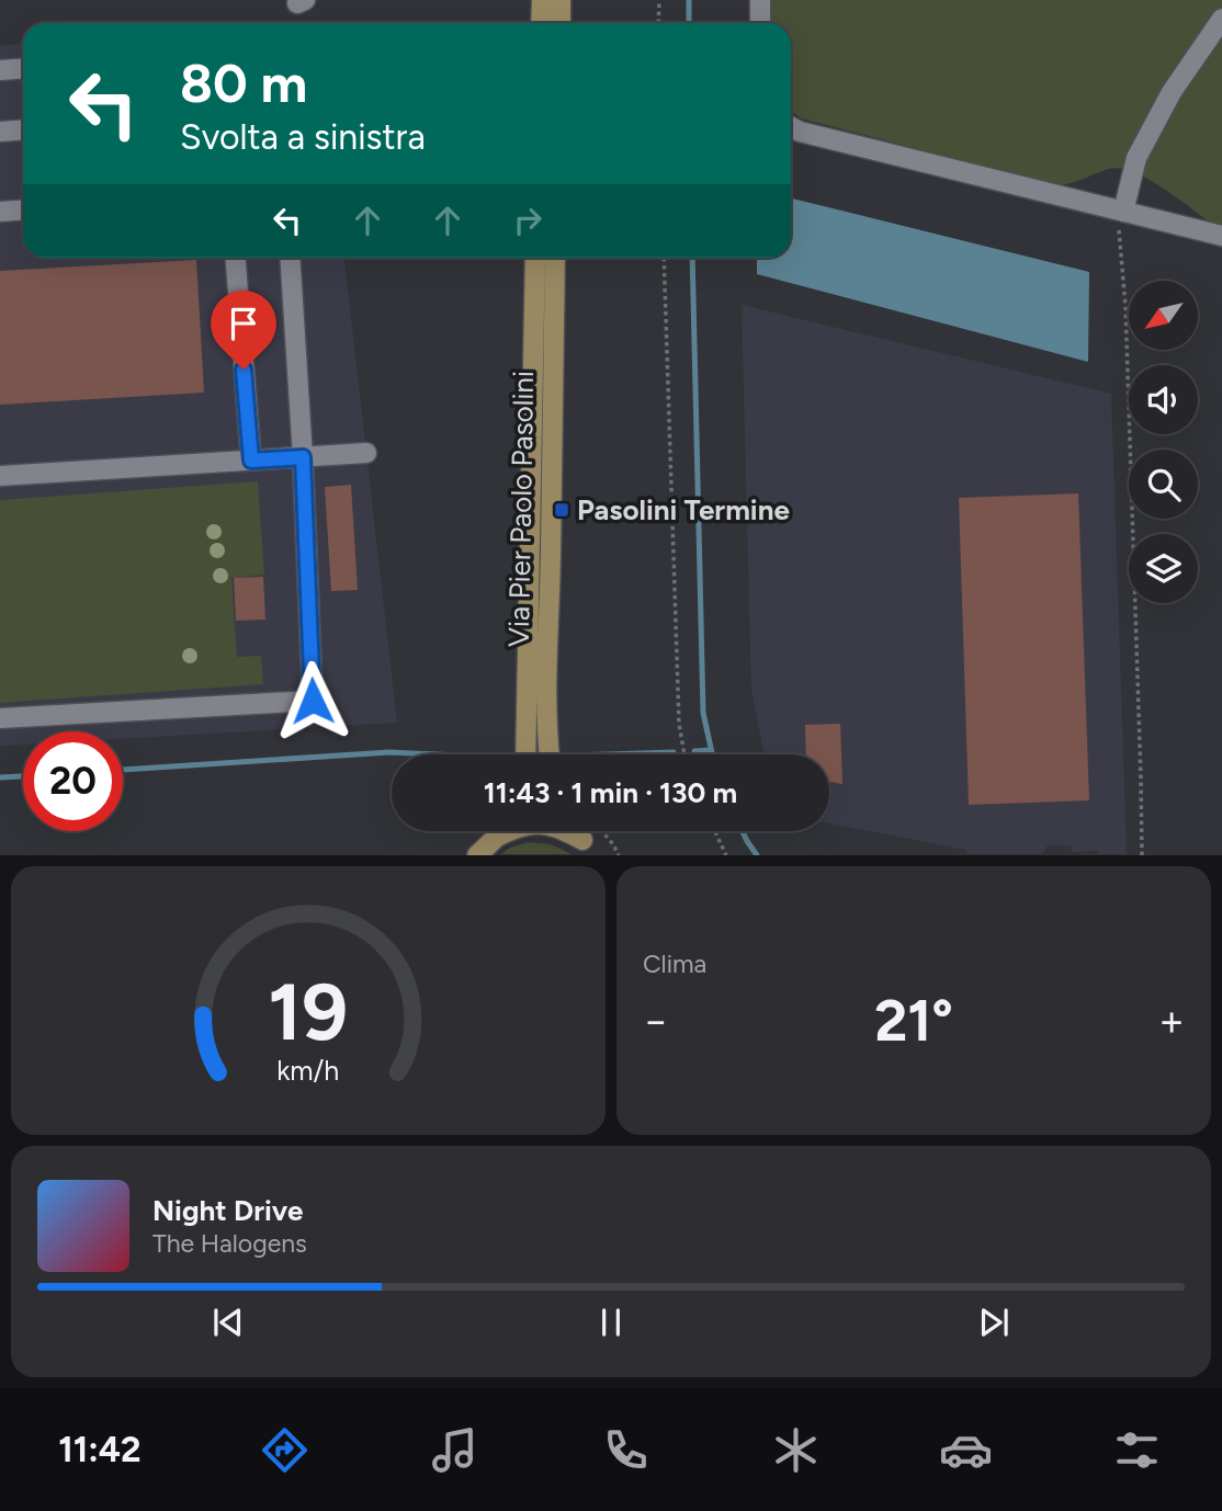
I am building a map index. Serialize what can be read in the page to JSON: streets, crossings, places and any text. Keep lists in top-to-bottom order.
{
  "streets": {
    "main road": ["Via Pier Paolo Pasolini"]
  },
  "places": {
    "transit": ["Pasolini Termine"]
  },
  "north": "bottom left",
  "page": {
    "turn": ["80 m", "Svolta a sinistra"],
    "limit": "20",
    "trip": "11:43 · 1 min · 130 m",
    "tile": "Clima",
    "heat": ["−", "21°", "+"],
    "song": ["Night Drive", "The Halogens"],
    "tabs": "11:42",
    "gauge": ["19", "km/h"]
  }
}
